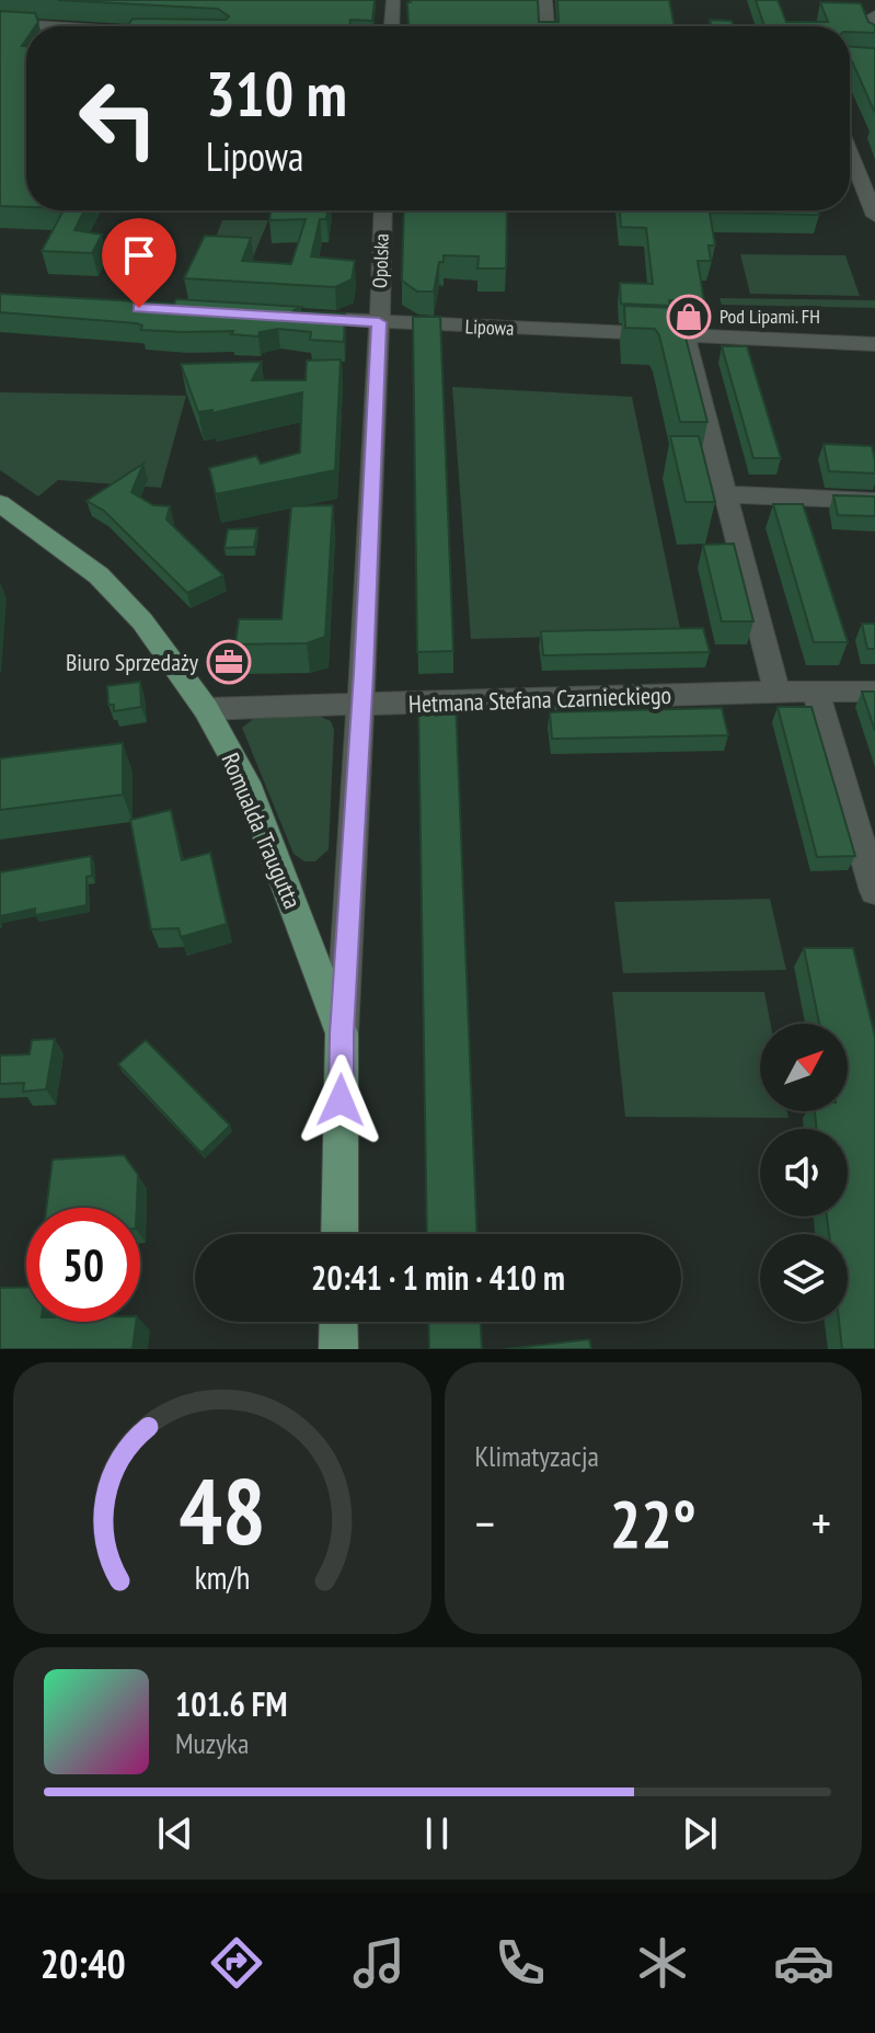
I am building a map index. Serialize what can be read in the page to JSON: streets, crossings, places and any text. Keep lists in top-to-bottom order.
{
  "streets": {
    "main road": ["Romualda Traugutta"],
    "street": ["Opolska", "Lipowa", "Hetmana Stefana Czarnieckiego"]
  },
  "crossings": [
    ["Opolska", "Lipowa"],
    ["Opolska", "Hetmana Stefana Czarnieckiego"],
    ["Opolska", "Romualda Traugutta"],
    ["Hetmana Stefana Czarnieckiego", "Romualda Traugutta"]
  ],
  "places": {
    "shop": ["Pod Lipami. FH"],
    "office": ["Biuro Sprzedaży"]
  },
  "north": "top right",
  "page": {
    "turn": ["310 m", "Lipowa"],
    "limit": "50",
    "trip": "20:41 · 1 min · 410 m",
    "tile": "Klimatyzacja",
    "heat": ["−", "22°", "+"],
    "song": ["101.6 FM", "Muzyka"],
    "tabs": "20:40",
    "gauge": ["48", "km/h"]
  }
}
